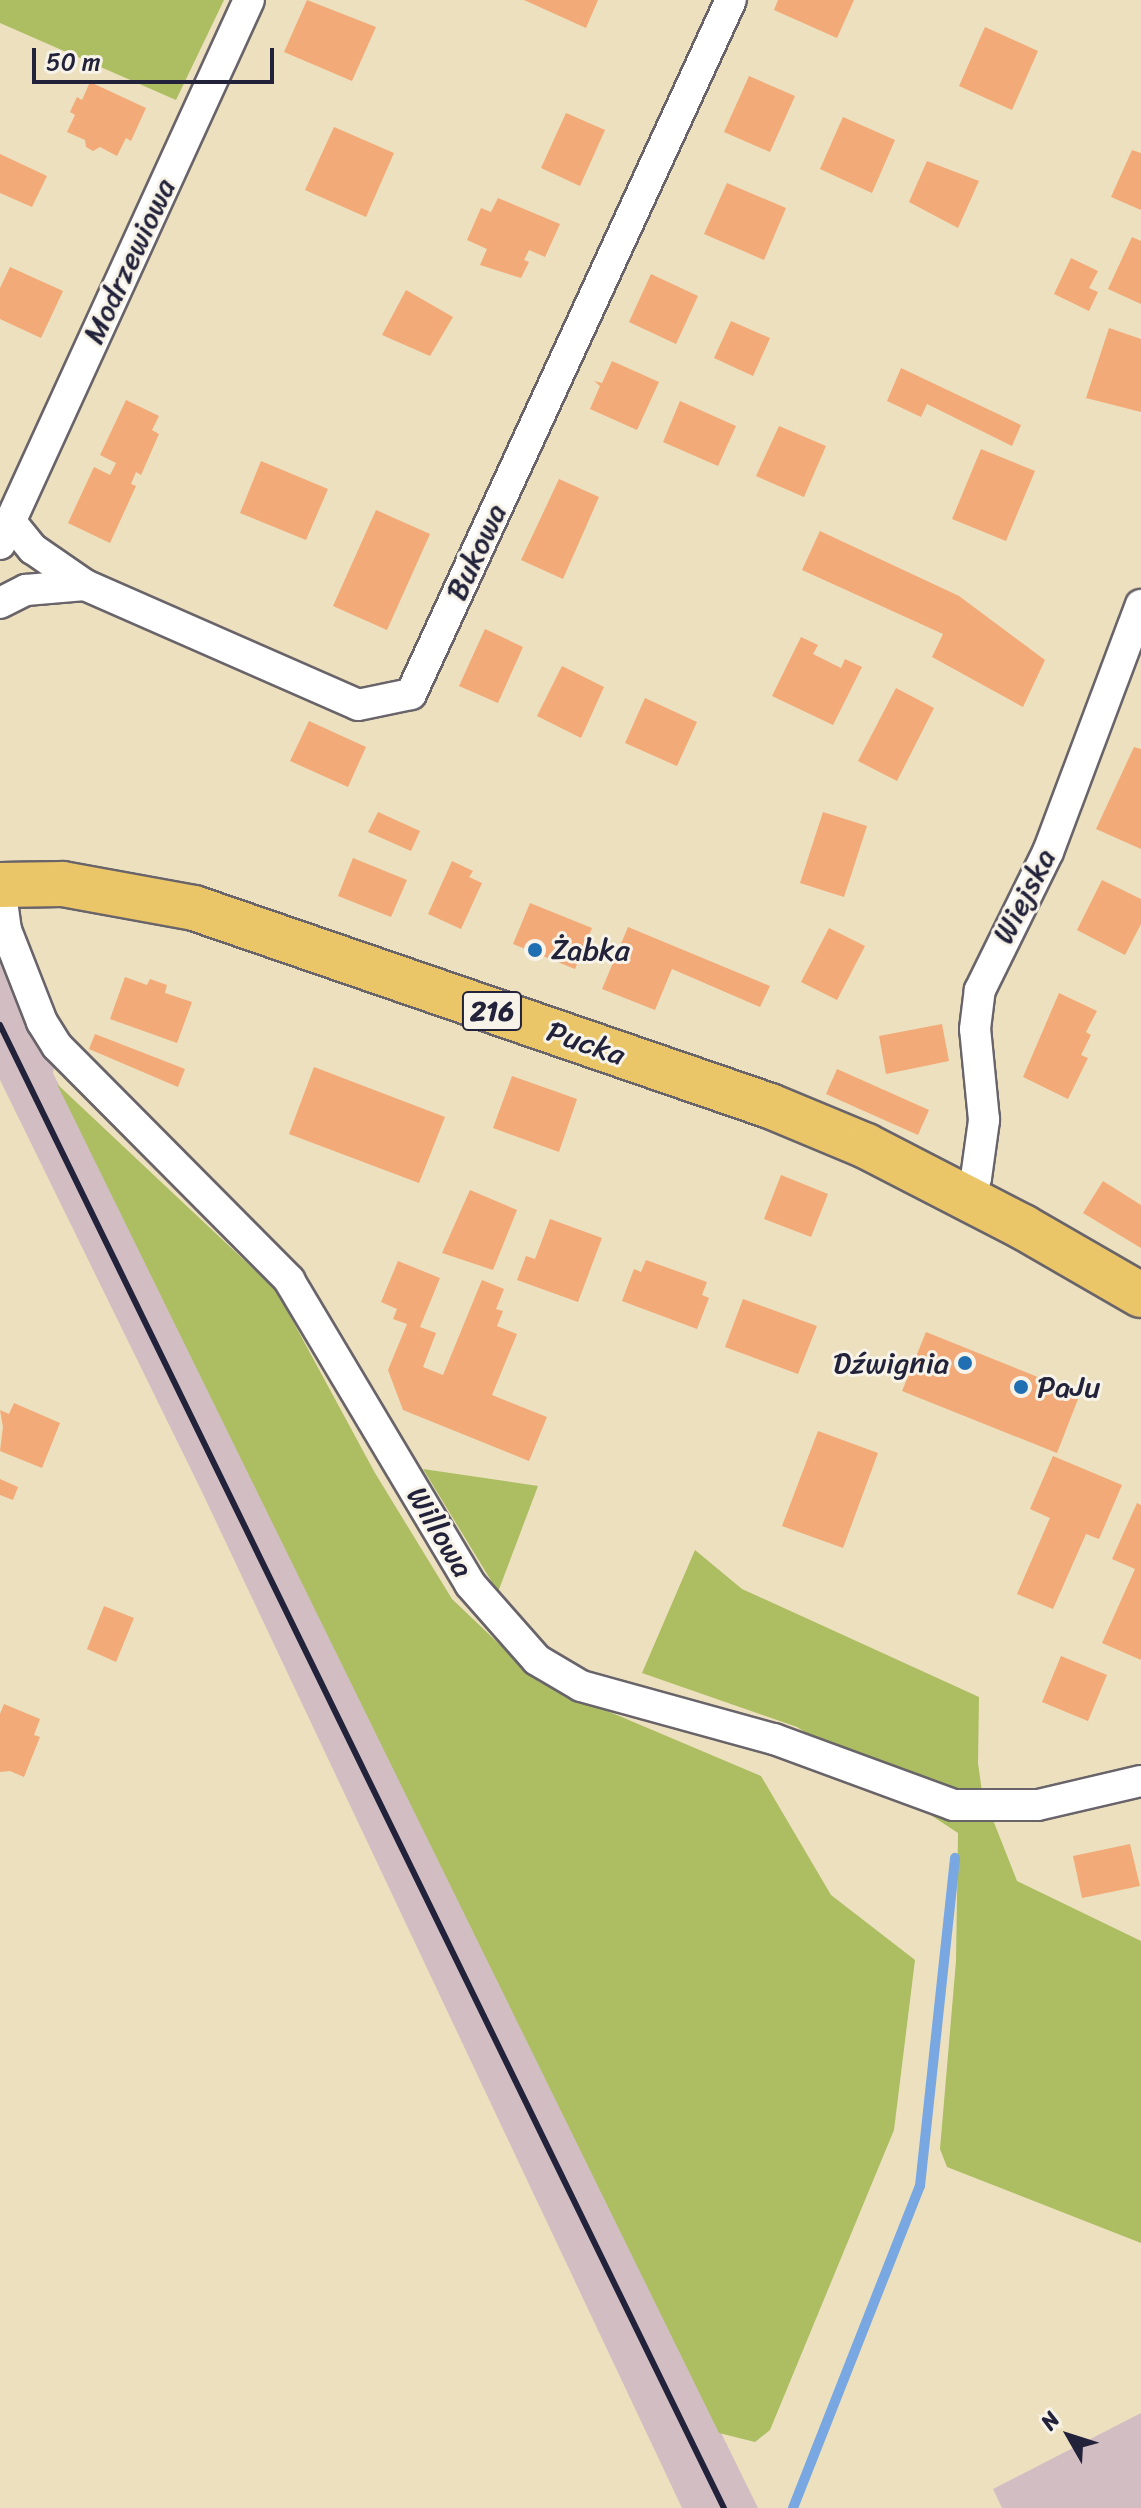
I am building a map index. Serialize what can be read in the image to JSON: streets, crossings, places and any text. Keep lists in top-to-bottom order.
{
  "streets": {
    "main road": ["216", "Pucka"],
    "street": [
      "Modrzewiowa",
      "Bukowa",
      "Wiejska",
      "Willowa"
    ]
  },
  "crossings": [
    ["Modrzewiowa", "Bukowa"],
    ["Wiejska", "Pucka"],
    ["Pucka", "Willowa"]
  ],
  "places": ["Żabka", "Dźwignia", "PaJu"],
  "scale_bar": "50 m",
  "north": "top left"
}
